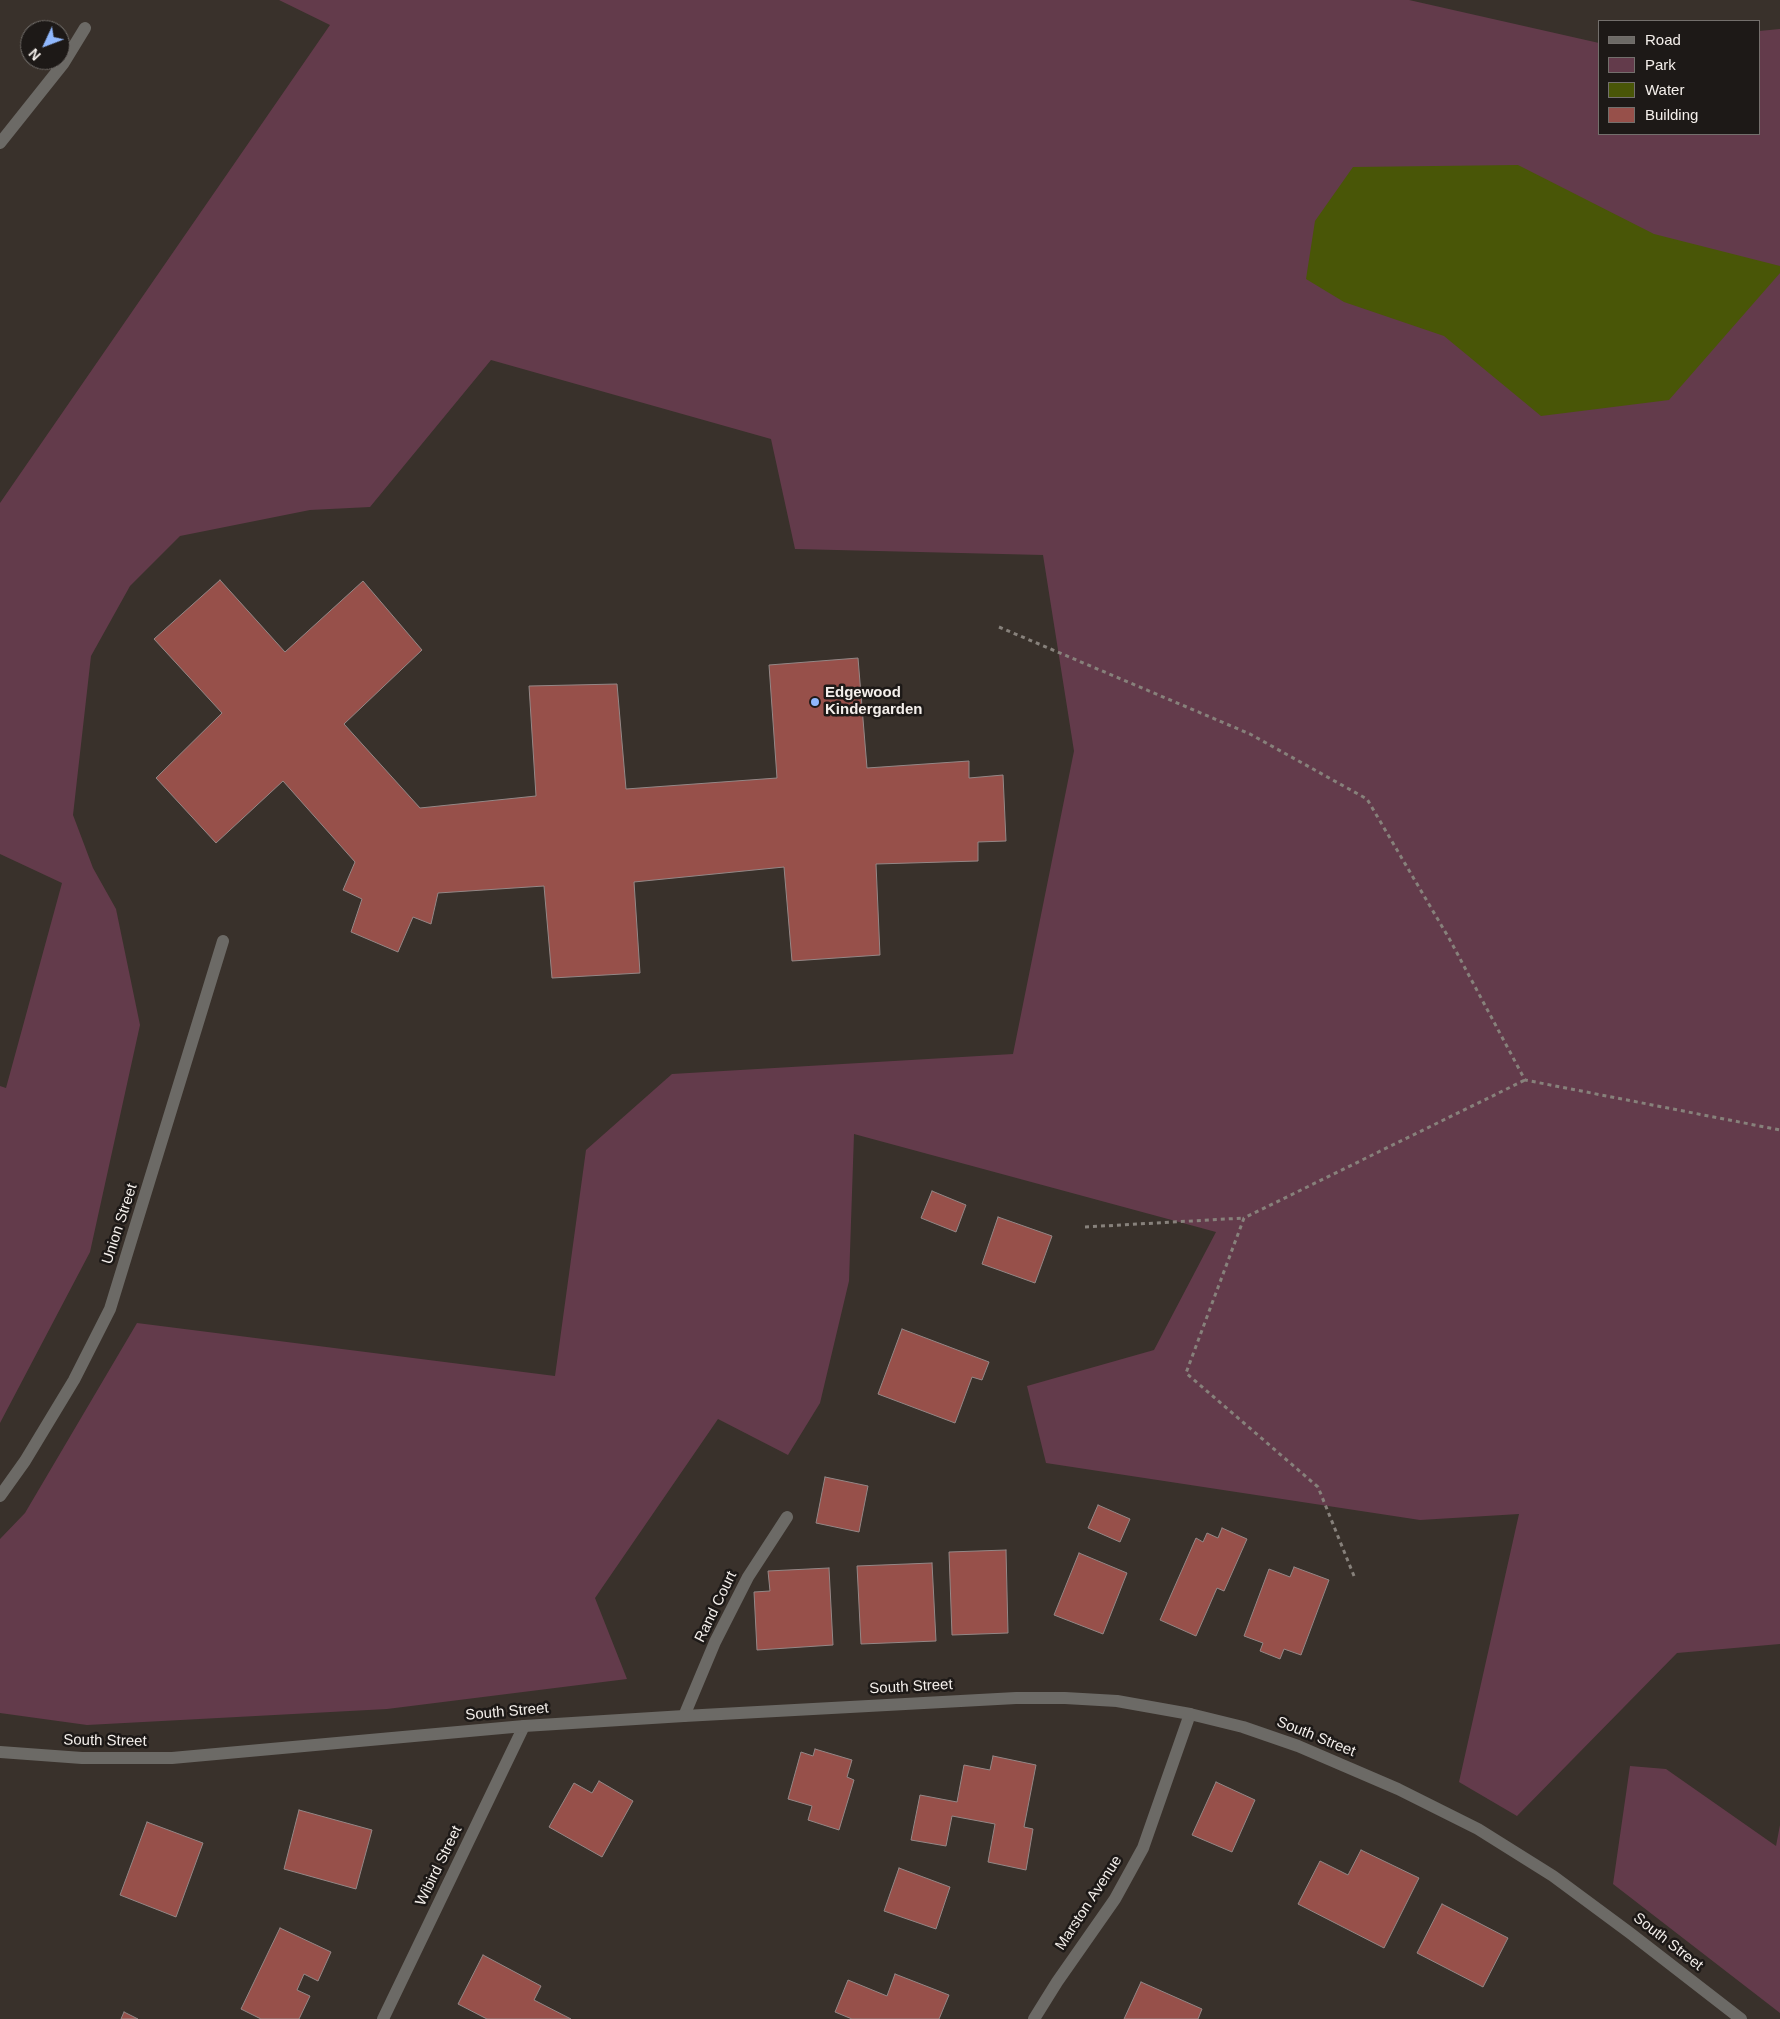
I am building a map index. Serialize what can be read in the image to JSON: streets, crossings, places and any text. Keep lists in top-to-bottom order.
{
  "streets": {
    "street": [
      "Union Street",
      "Rand Court",
      "South Street",
      "Wibird Street",
      "Marston Avenue"
    ]
  },
  "crossings": [
    ["Rand Court", "South Street"],
    ["South Street", "Wibird Street"],
    ["South Street", "Marston Avenue"]
  ],
  "places": ["Edgewood Kindergarden"],
  "legend": [
    "Road",
    "Park",
    "Water",
    "Building"
  ],
  "north": "bottom left"
}
